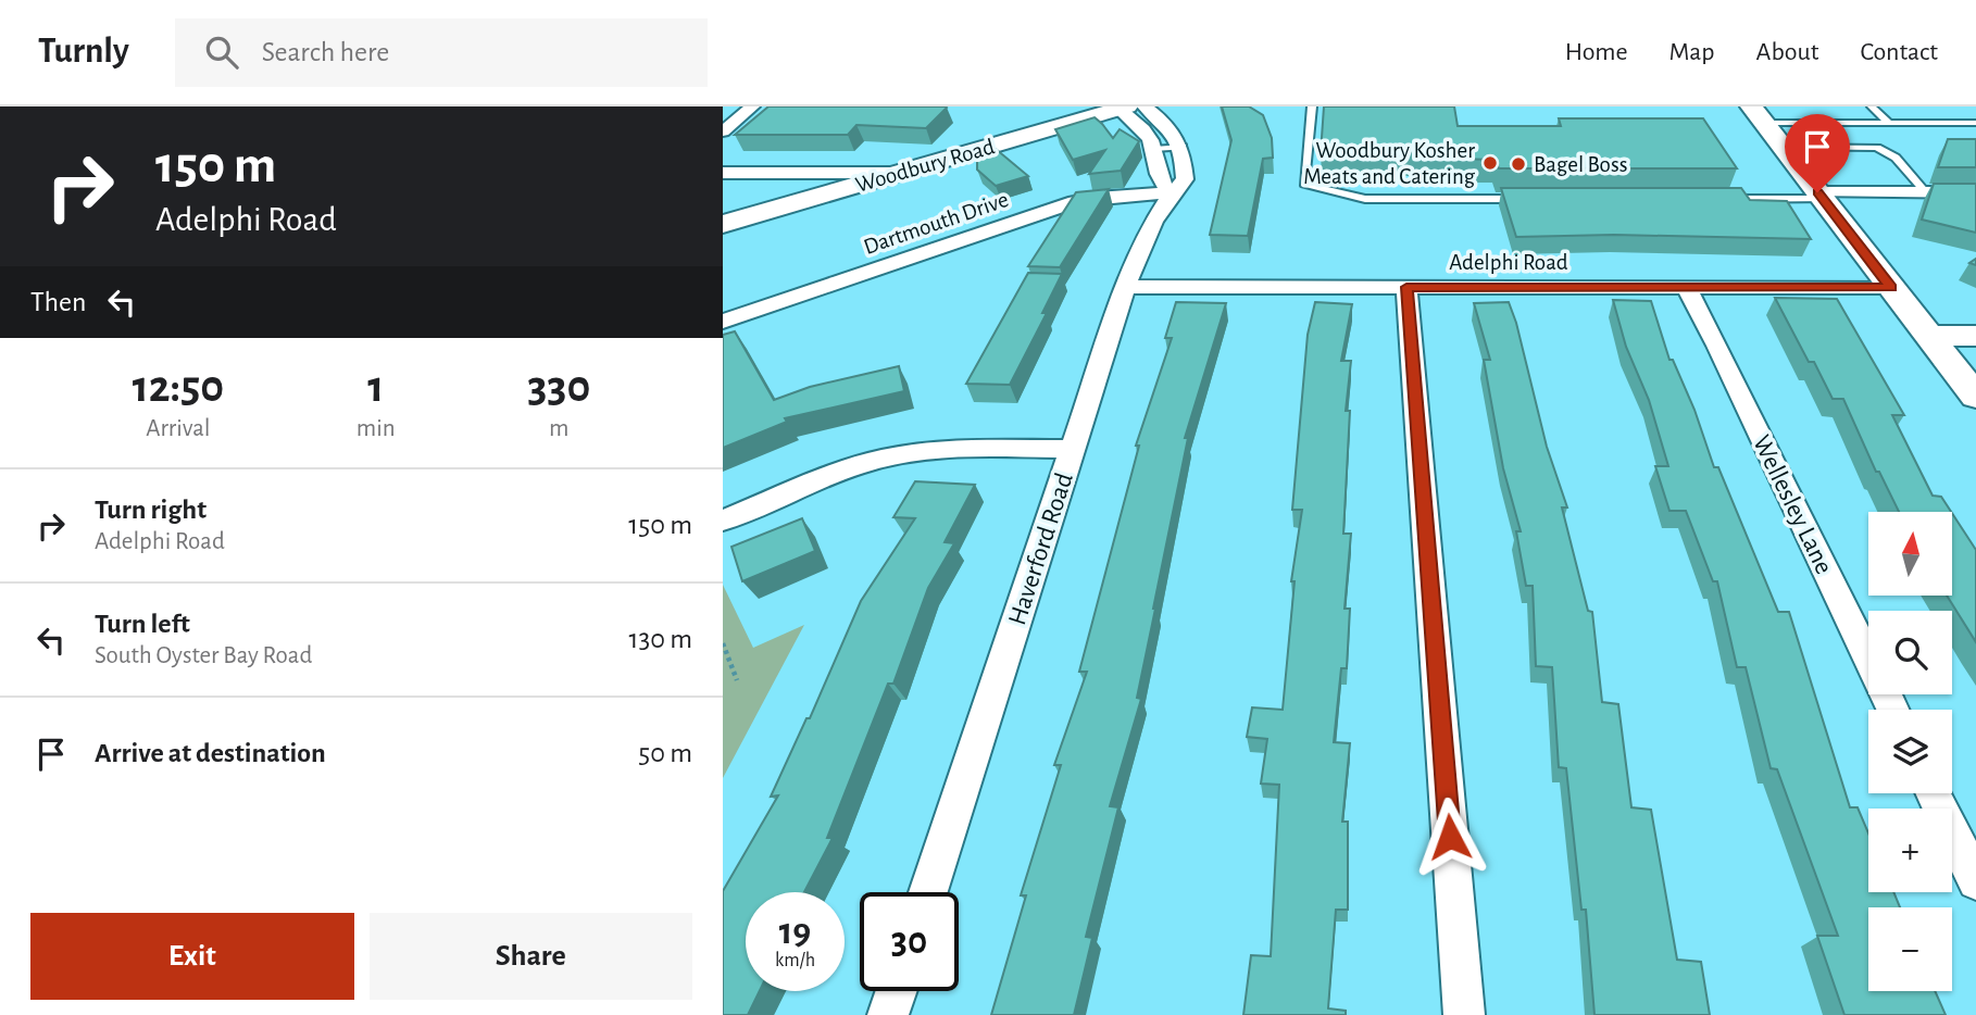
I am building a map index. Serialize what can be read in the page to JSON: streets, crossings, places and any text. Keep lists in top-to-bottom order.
{
  "streets": {
    "main road": ["Woodbury Road"],
    "street": [
      "Dartmouth Drive",
      "Adelphi Road",
      "Wellesley Lane",
      "Haverford Road"
    ]
  },
  "crossings": [
    ["Dartmouth Drive", "Haverford Road"],
    ["Adelphi Road", "Wellesley Lane"],
    ["Adelphi Road", "Haverford Road"]
  ],
  "places": ["Woodbury Kosher Meats and Catering", "Bagel Boss"],
  "north": "top",
  "page": {
    "header": "Turnly",
    "search": "Search here",
    "nav": [
      "Home",
      "Map",
      "About",
      "Contact"
    ],
    "turn": ["150 m", "Adelphi Road"],
    "then": "Then",
    "eta": [
      "12:50",
      "Arrival",
      "1",
      "min",
      "330",
      "m"
    ],
    "list": [
      {
        "name": "Turn right",
        "note": "Adelphi Road",
        "value": "150 m"
      },
      {
        "name": "Turn left",
        "note": "South Oyster Bay Road",
        "value": "130 m"
      },
      {
        "name": "Arrive at destination",
        "value": "50 m"
      }
    ],
    "map_buttons": ["+", "−"],
    "speed": "19 km/h",
    "limit": "30",
    "buttons": ["Exit", "Share"]
  }
}
